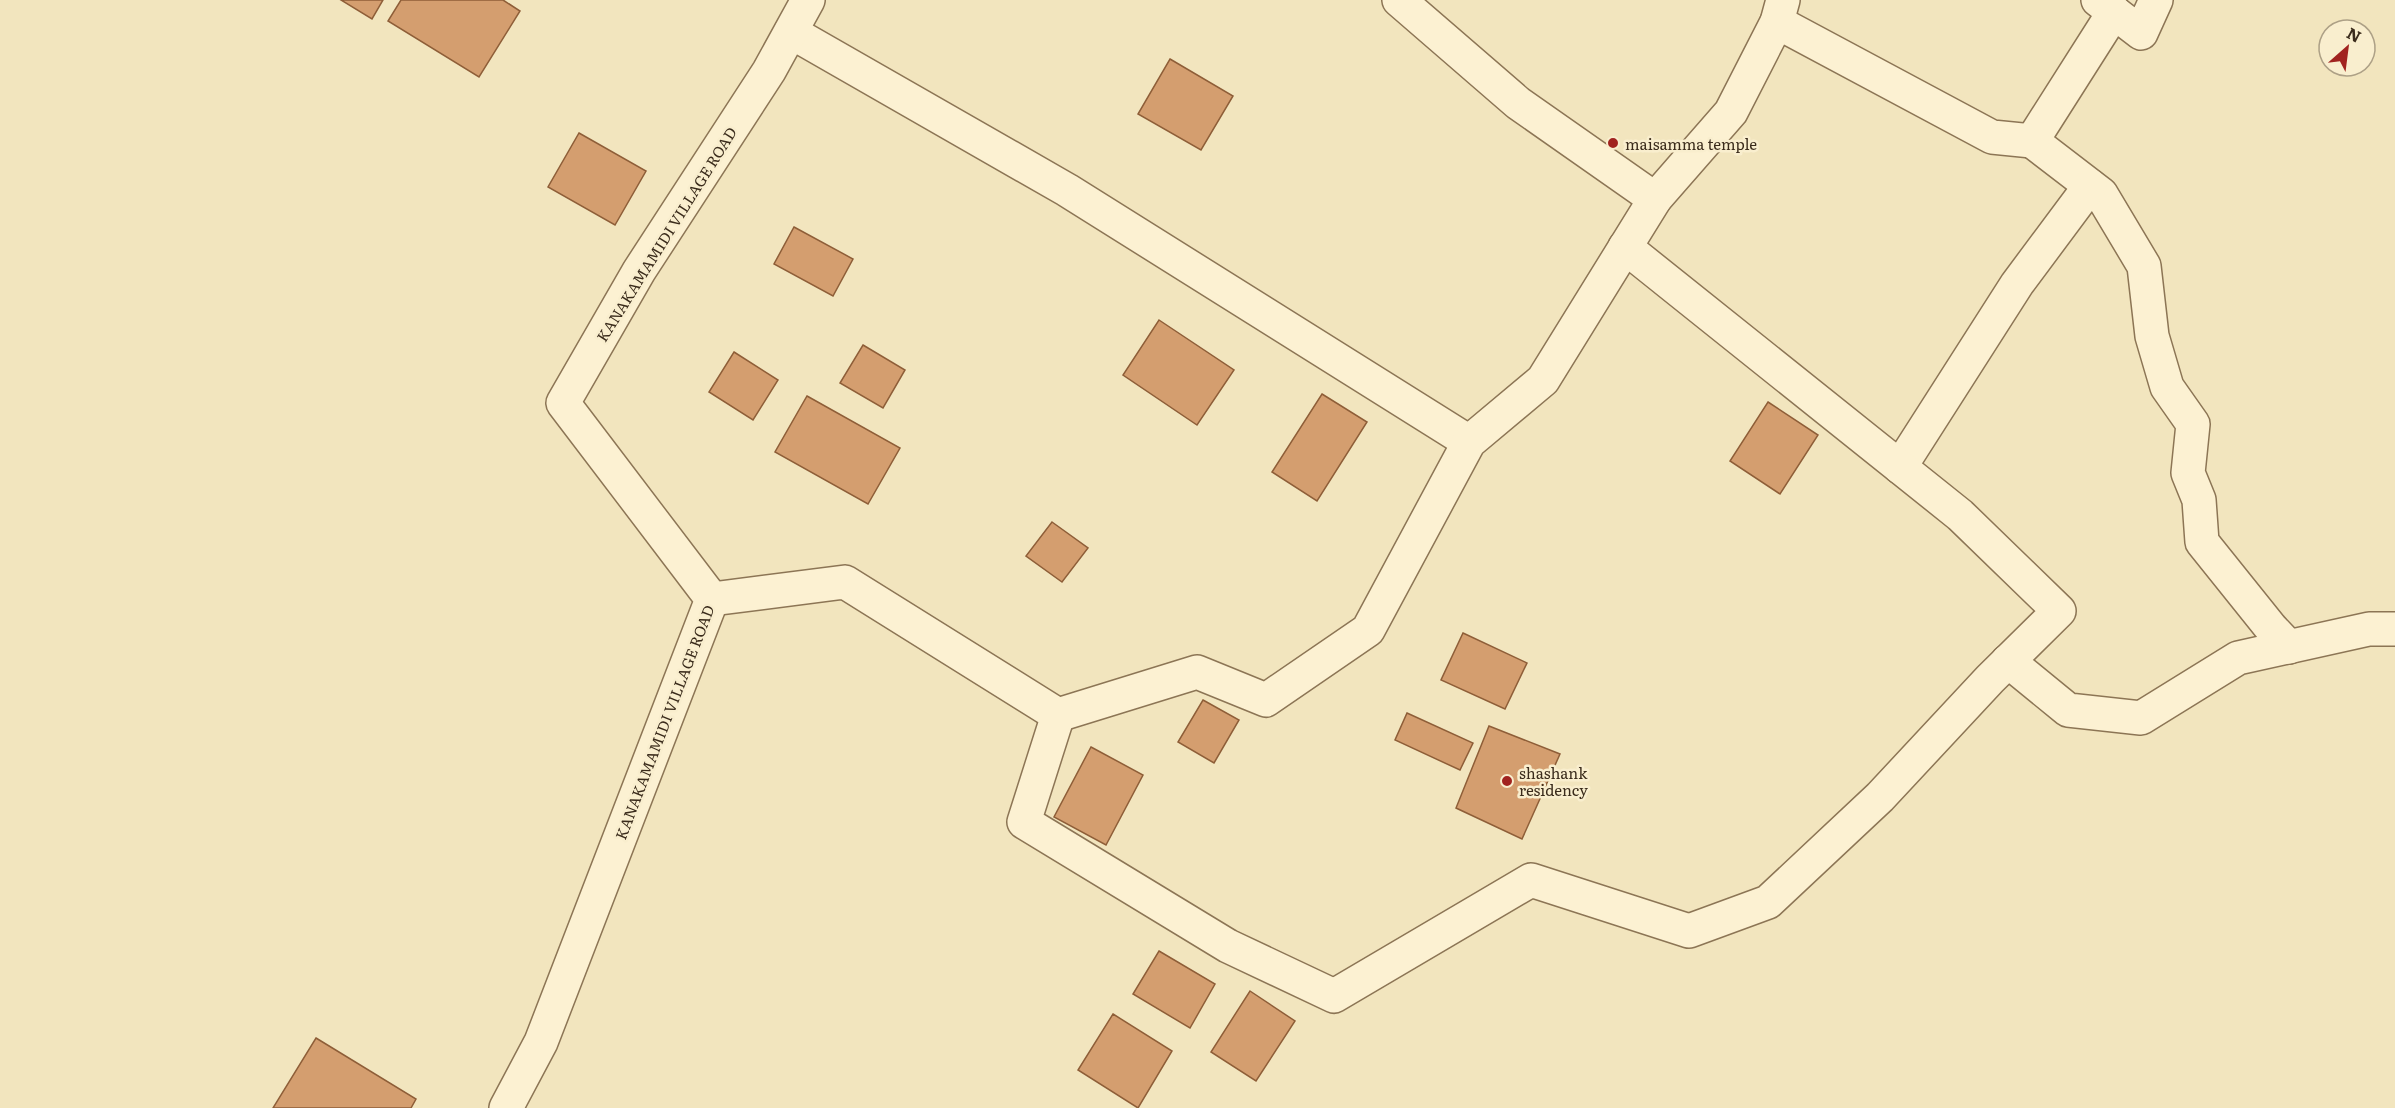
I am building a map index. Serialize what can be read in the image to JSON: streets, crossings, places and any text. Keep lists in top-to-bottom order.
{
  "streets": {
    "street": ["KANAKAMAMIDI VILLAGE ROAD"]
  },
  "places": ["maisamma temple", "shashank residency"],
  "north": "top right"
}
